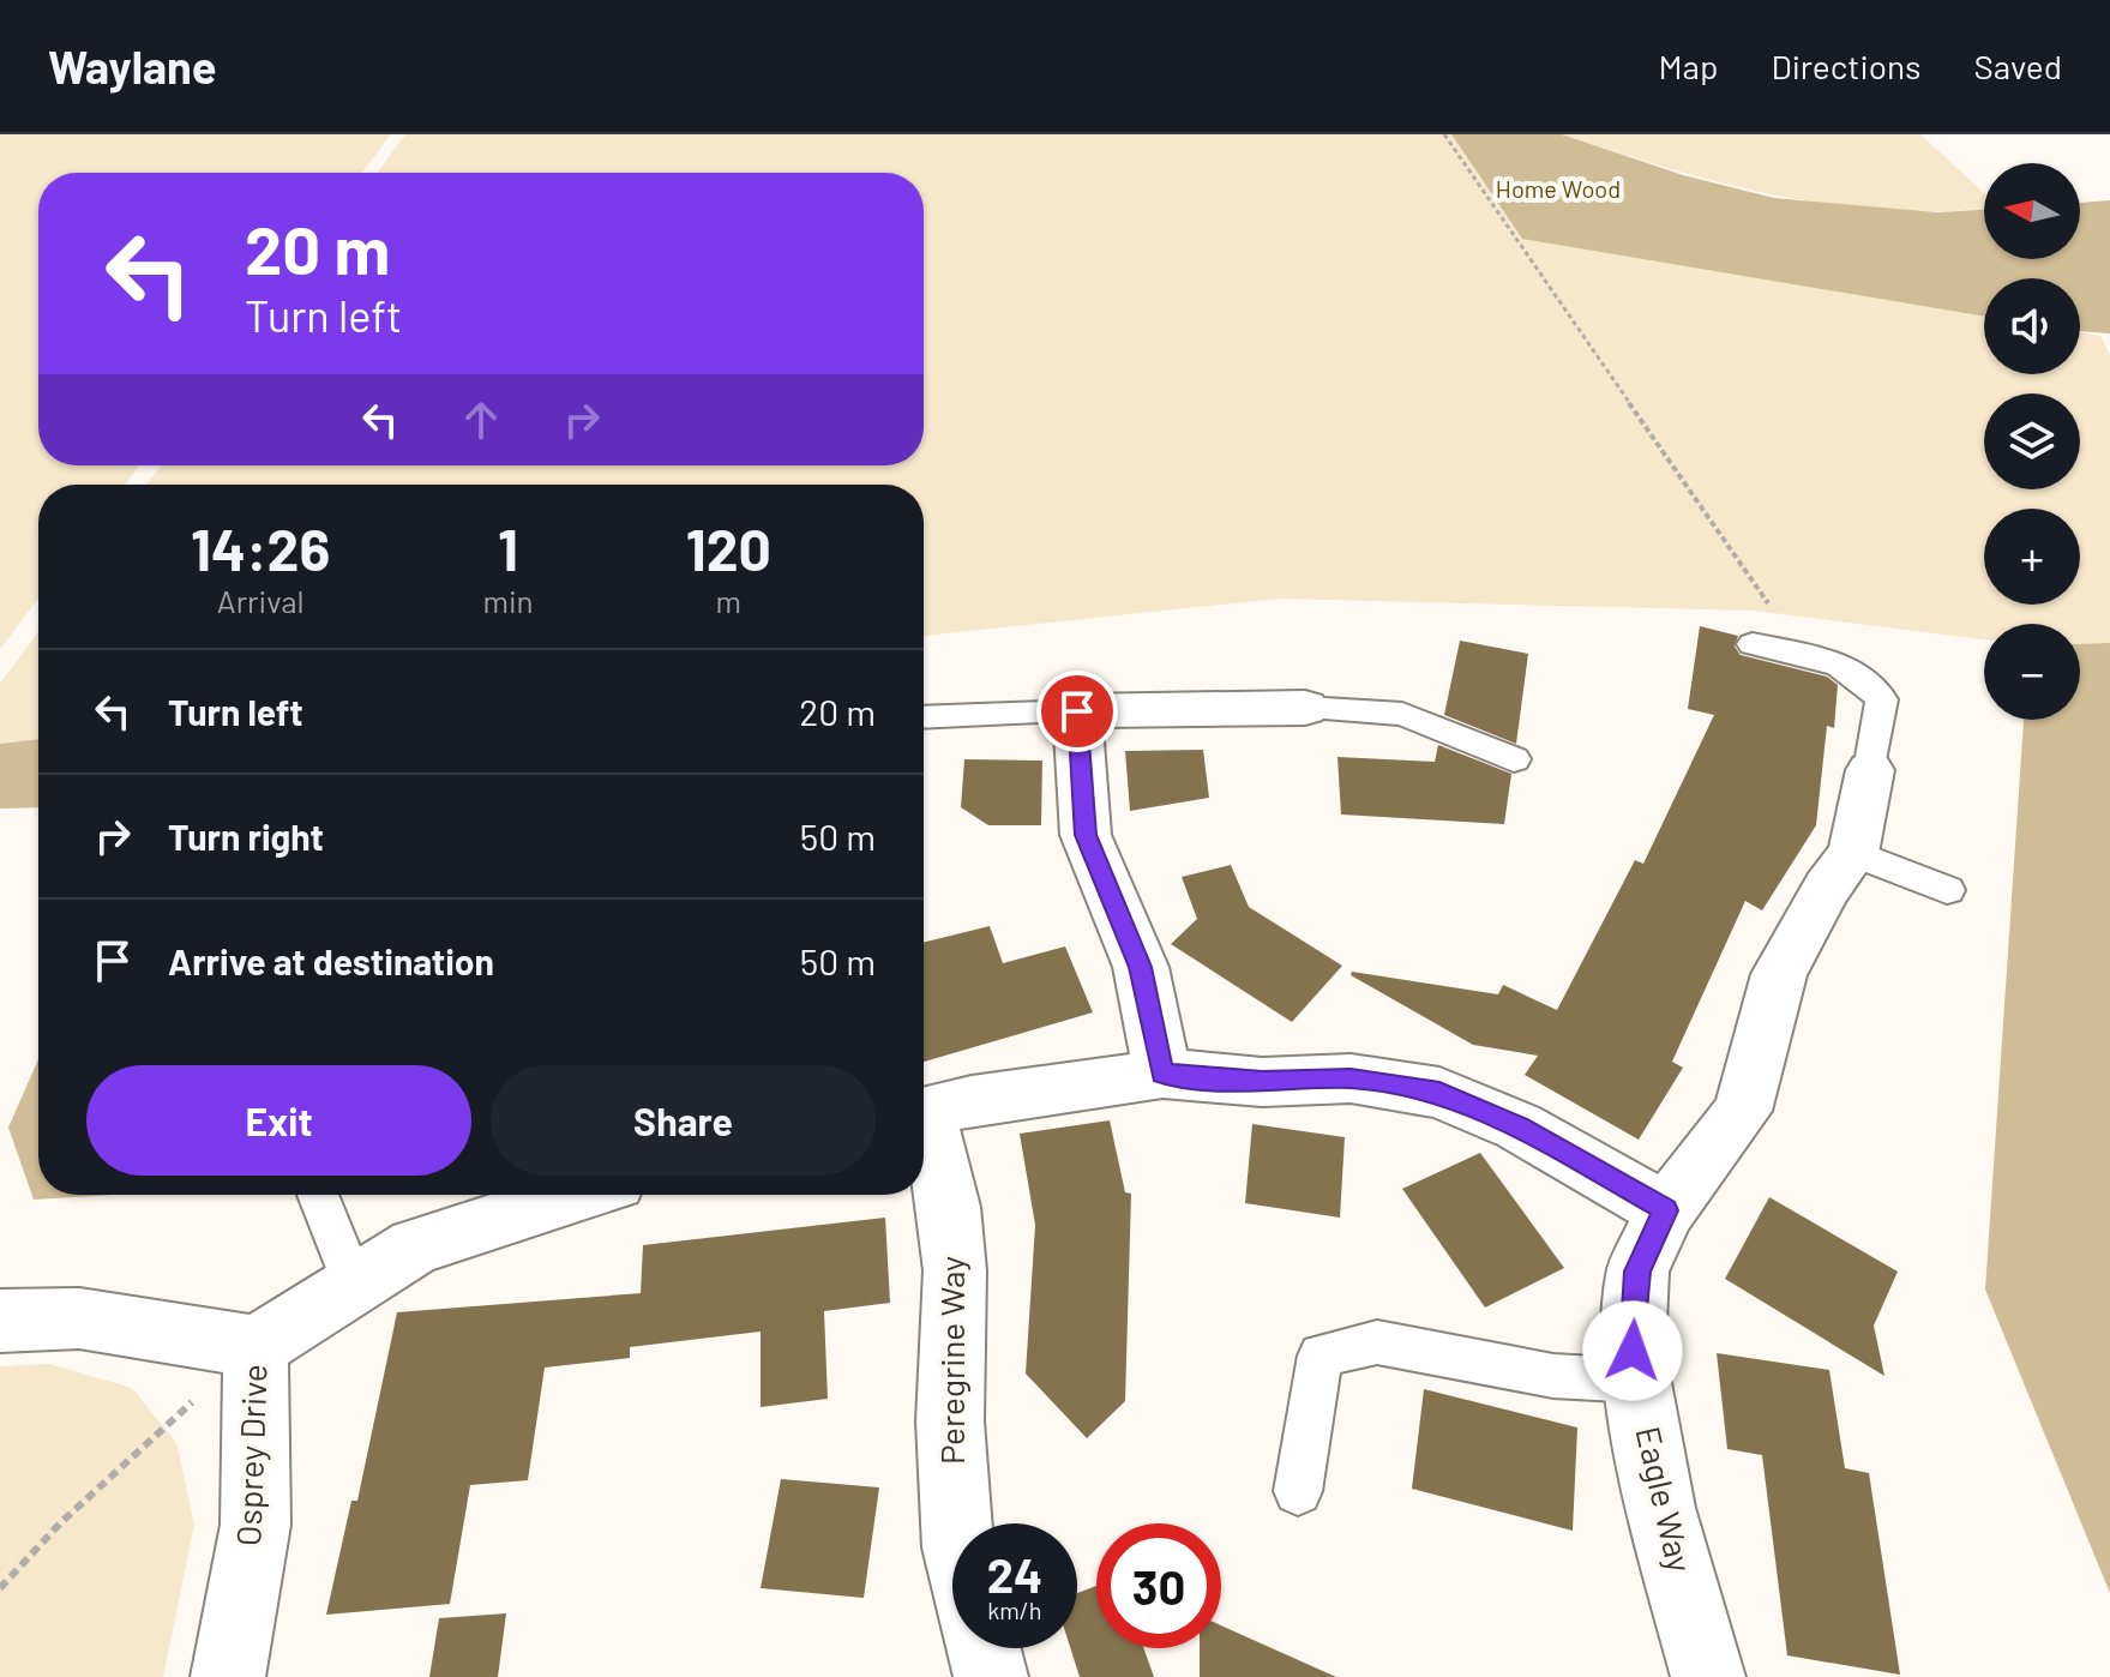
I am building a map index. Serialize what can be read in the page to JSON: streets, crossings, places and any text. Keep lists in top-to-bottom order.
{
  "streets": {
    "street": ["Peregrine Way", "Osprey Drive", "Eagle Way"]
  },
  "parks": ["Home Wood"],
  "north": "left",
  "page": {
    "header": "Waylane",
    "nav": ["Map", "Directions", "Saved"],
    "map_buttons": ["+", "−"],
    "turn": ["20 m", "Turn left"],
    "eta": [
      "14:26",
      "Arrival",
      "1",
      "min",
      "120",
      "m"
    ],
    "list": [
      {
        "name": "Turn left",
        "value": "20 m"
      },
      {
        "name": "Turn right",
        "value": "50 m"
      },
      {
        "name": "Arrive at destination",
        "value": "50 m"
      }
    ],
    "buttons": ["Exit", "Share"],
    "speed": "24 km/h",
    "limit": "30"
  }
}
